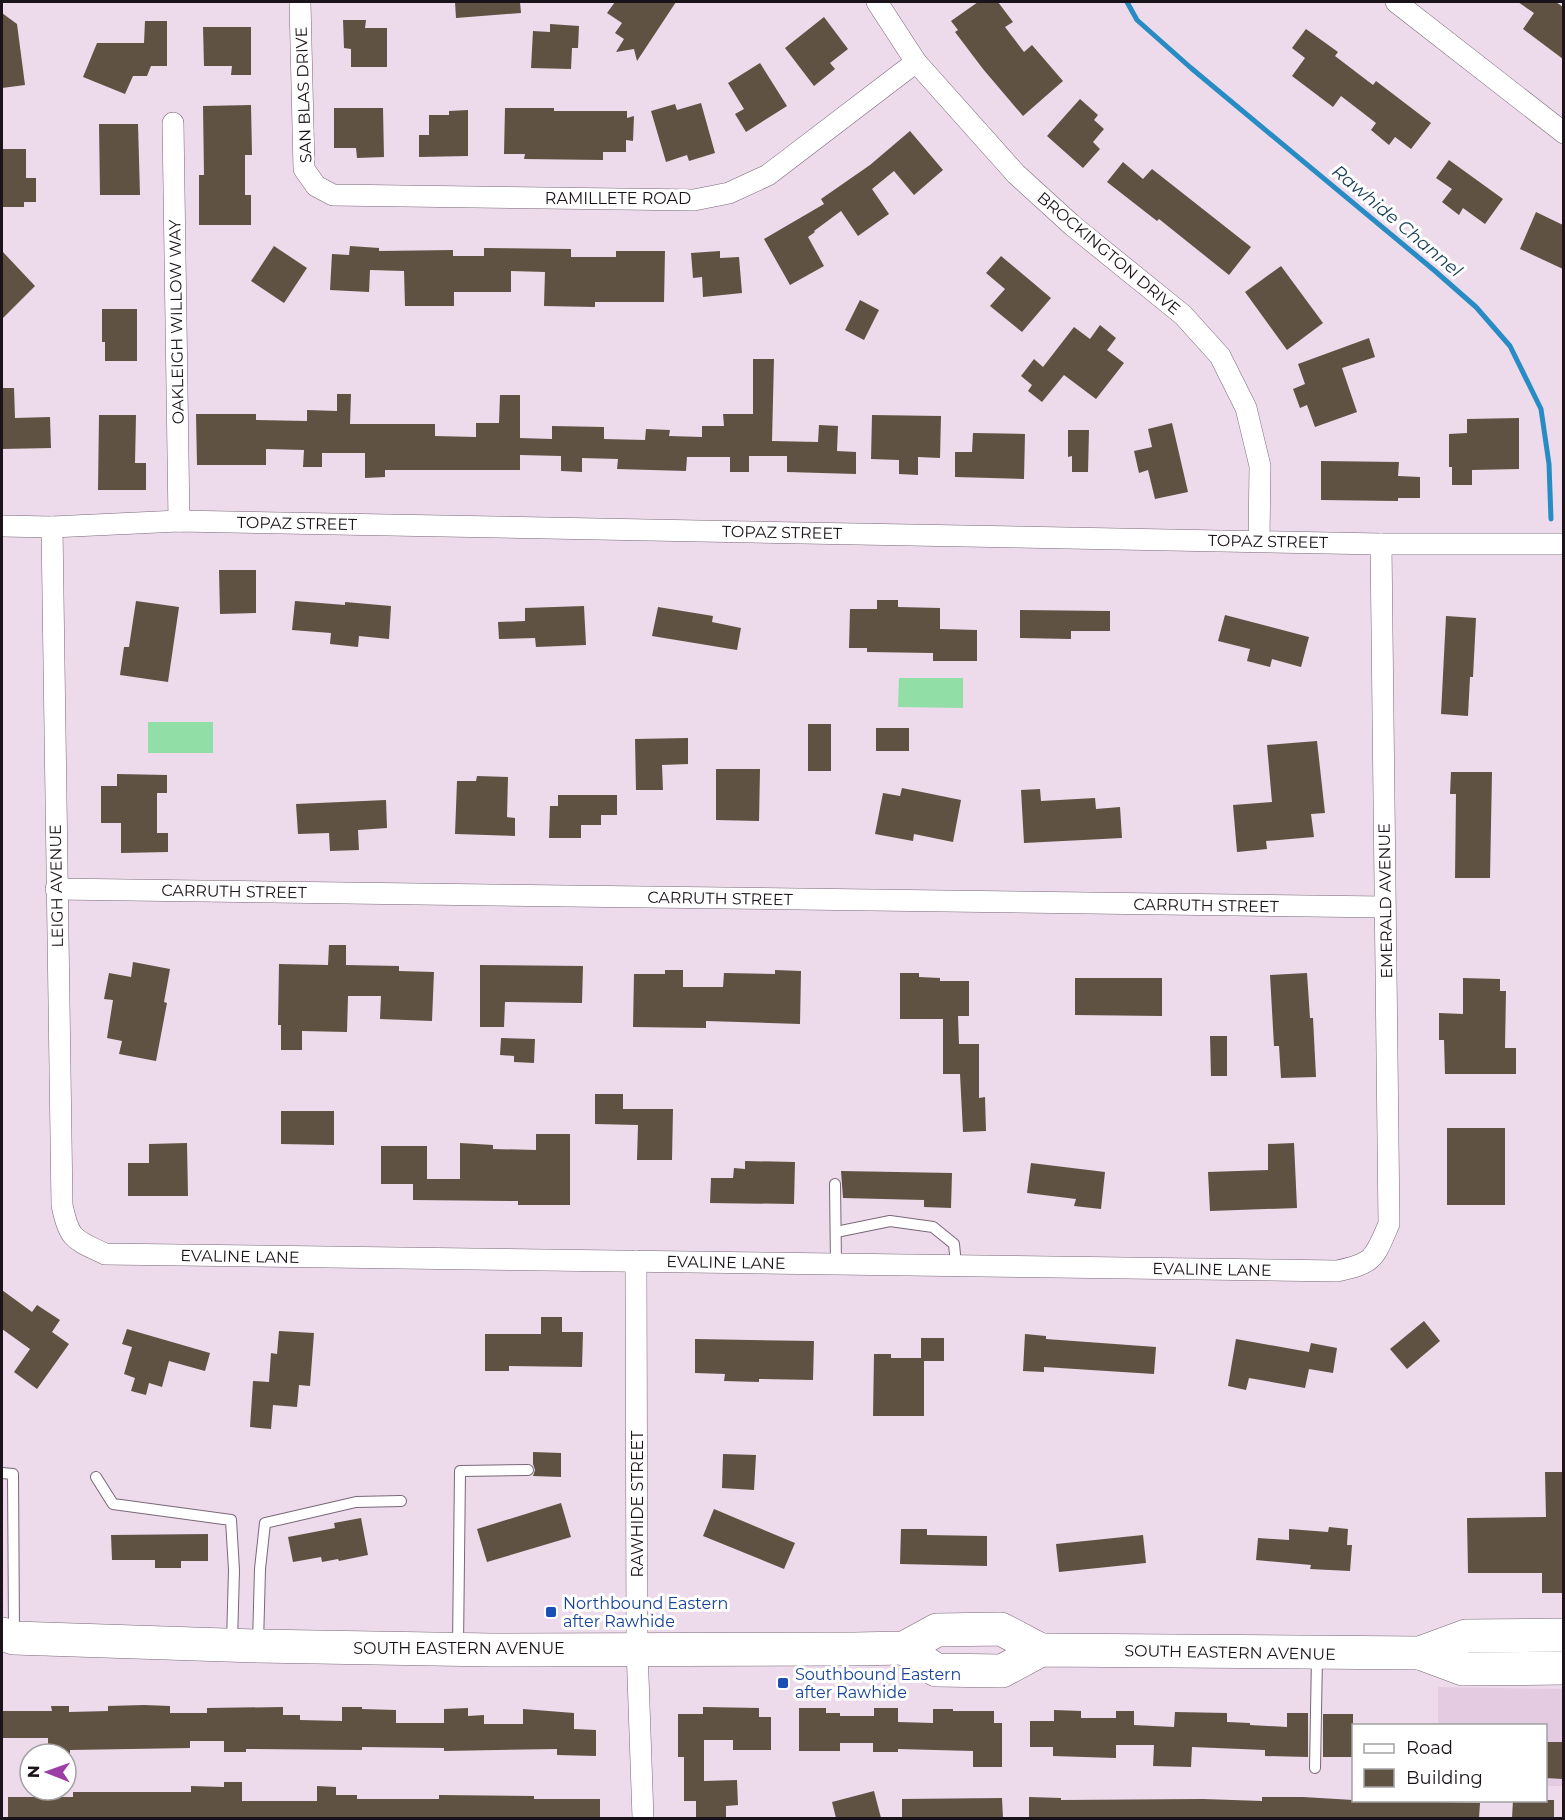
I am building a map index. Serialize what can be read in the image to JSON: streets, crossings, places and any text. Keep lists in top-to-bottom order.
{
  "streets": {
    "main road": ["SOUTH EASTERN AVENUE"],
    "street": [
      "SAN BLAS DRIVE",
      "RAMILLETE ROAD",
      "BROCKINGTON DRIVE",
      "OAKLEIGH WILLOW WAY",
      "TOPAZ STREET",
      "LEIGH AVENUE",
      "CARRUTH STREET",
      "EMERALD AVENUE",
      "EVALINE LANE",
      "RAWHIDE STREET"
    ]
  },
  "crossings": [
    ["SAN BLAS DRIVE", "RAMILLETE ROAD"],
    ["RAMILLETE ROAD", "BROCKINGTON DRIVE"],
    ["BROCKINGTON DRIVE", "TOPAZ STREET"],
    ["OAKLEIGH WILLOW WAY", "TOPAZ STREET"],
    ["TOPAZ STREET", "LEIGH AVENUE"],
    ["TOPAZ STREET", "EMERALD AVENUE"],
    ["LEIGH AVENUE", "CARRUTH STREET"],
    ["LEIGH AVENUE", "EVALINE LANE"],
    ["CARRUTH STREET", "EMERALD AVENUE"],
    ["EMERALD AVENUE", "EVALINE LANE"],
    ["EVALINE LANE", "RAWHIDE STREET"],
    ["RAWHIDE STREET", "SOUTH EASTERN AVENUE"]
  ],
  "water": ["Rawhide Channel"],
  "places": {
    "transit": ["Northbound Eastern after Rawhide", "Southbound Eastern after Rawhide"]
  },
  "legend": ["Road", "Building"],
  "north": "left"
}
